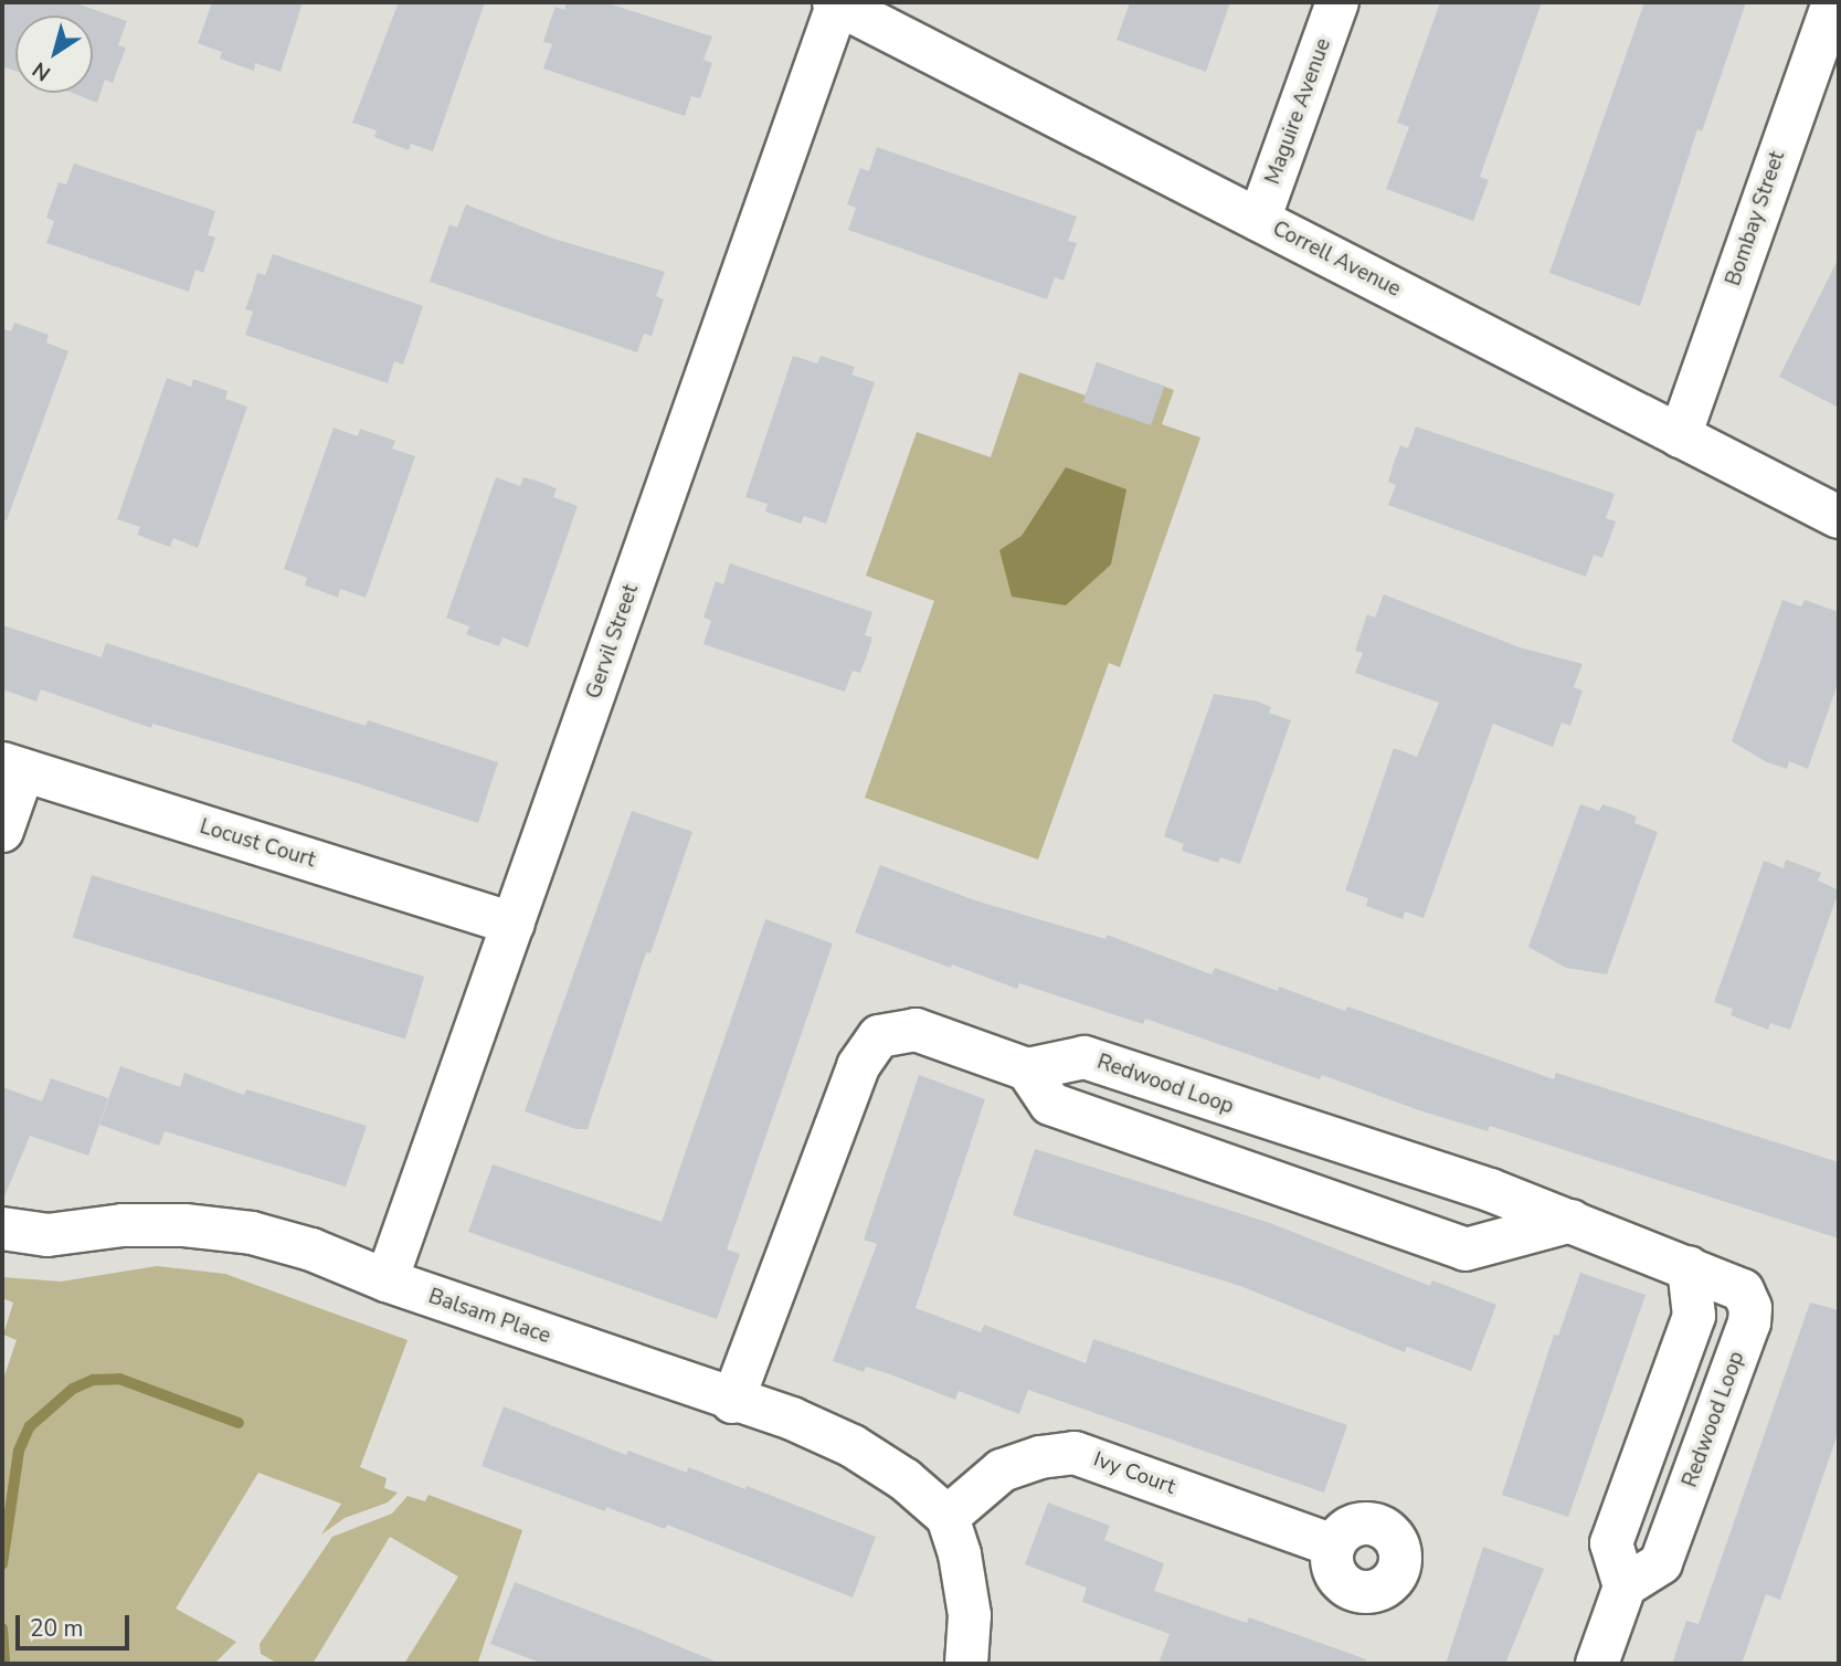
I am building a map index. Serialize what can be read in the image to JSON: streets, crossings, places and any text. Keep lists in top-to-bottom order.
{
  "streets": {
    "street": [
      "Maguire Avenue",
      "Bombay Street",
      "Correll Avenue",
      "Gervil Street",
      "Locust Court",
      "Redwood Loop",
      "Balsam Place",
      "Ivy Court"
    ]
  },
  "crossings": [
    ["Maguire Avenue", "Correll Avenue"],
    ["Bombay Street", "Correll Avenue"],
    ["Correll Avenue", "Gervil Street"],
    ["Gervil Street", "Locust Court"],
    ["Gervil Street", "Balsam Place"],
    ["Balsam Place", "Ivy Court"]
  ],
  "scale_bar": "20 m",
  "north": "bottom left"
}
